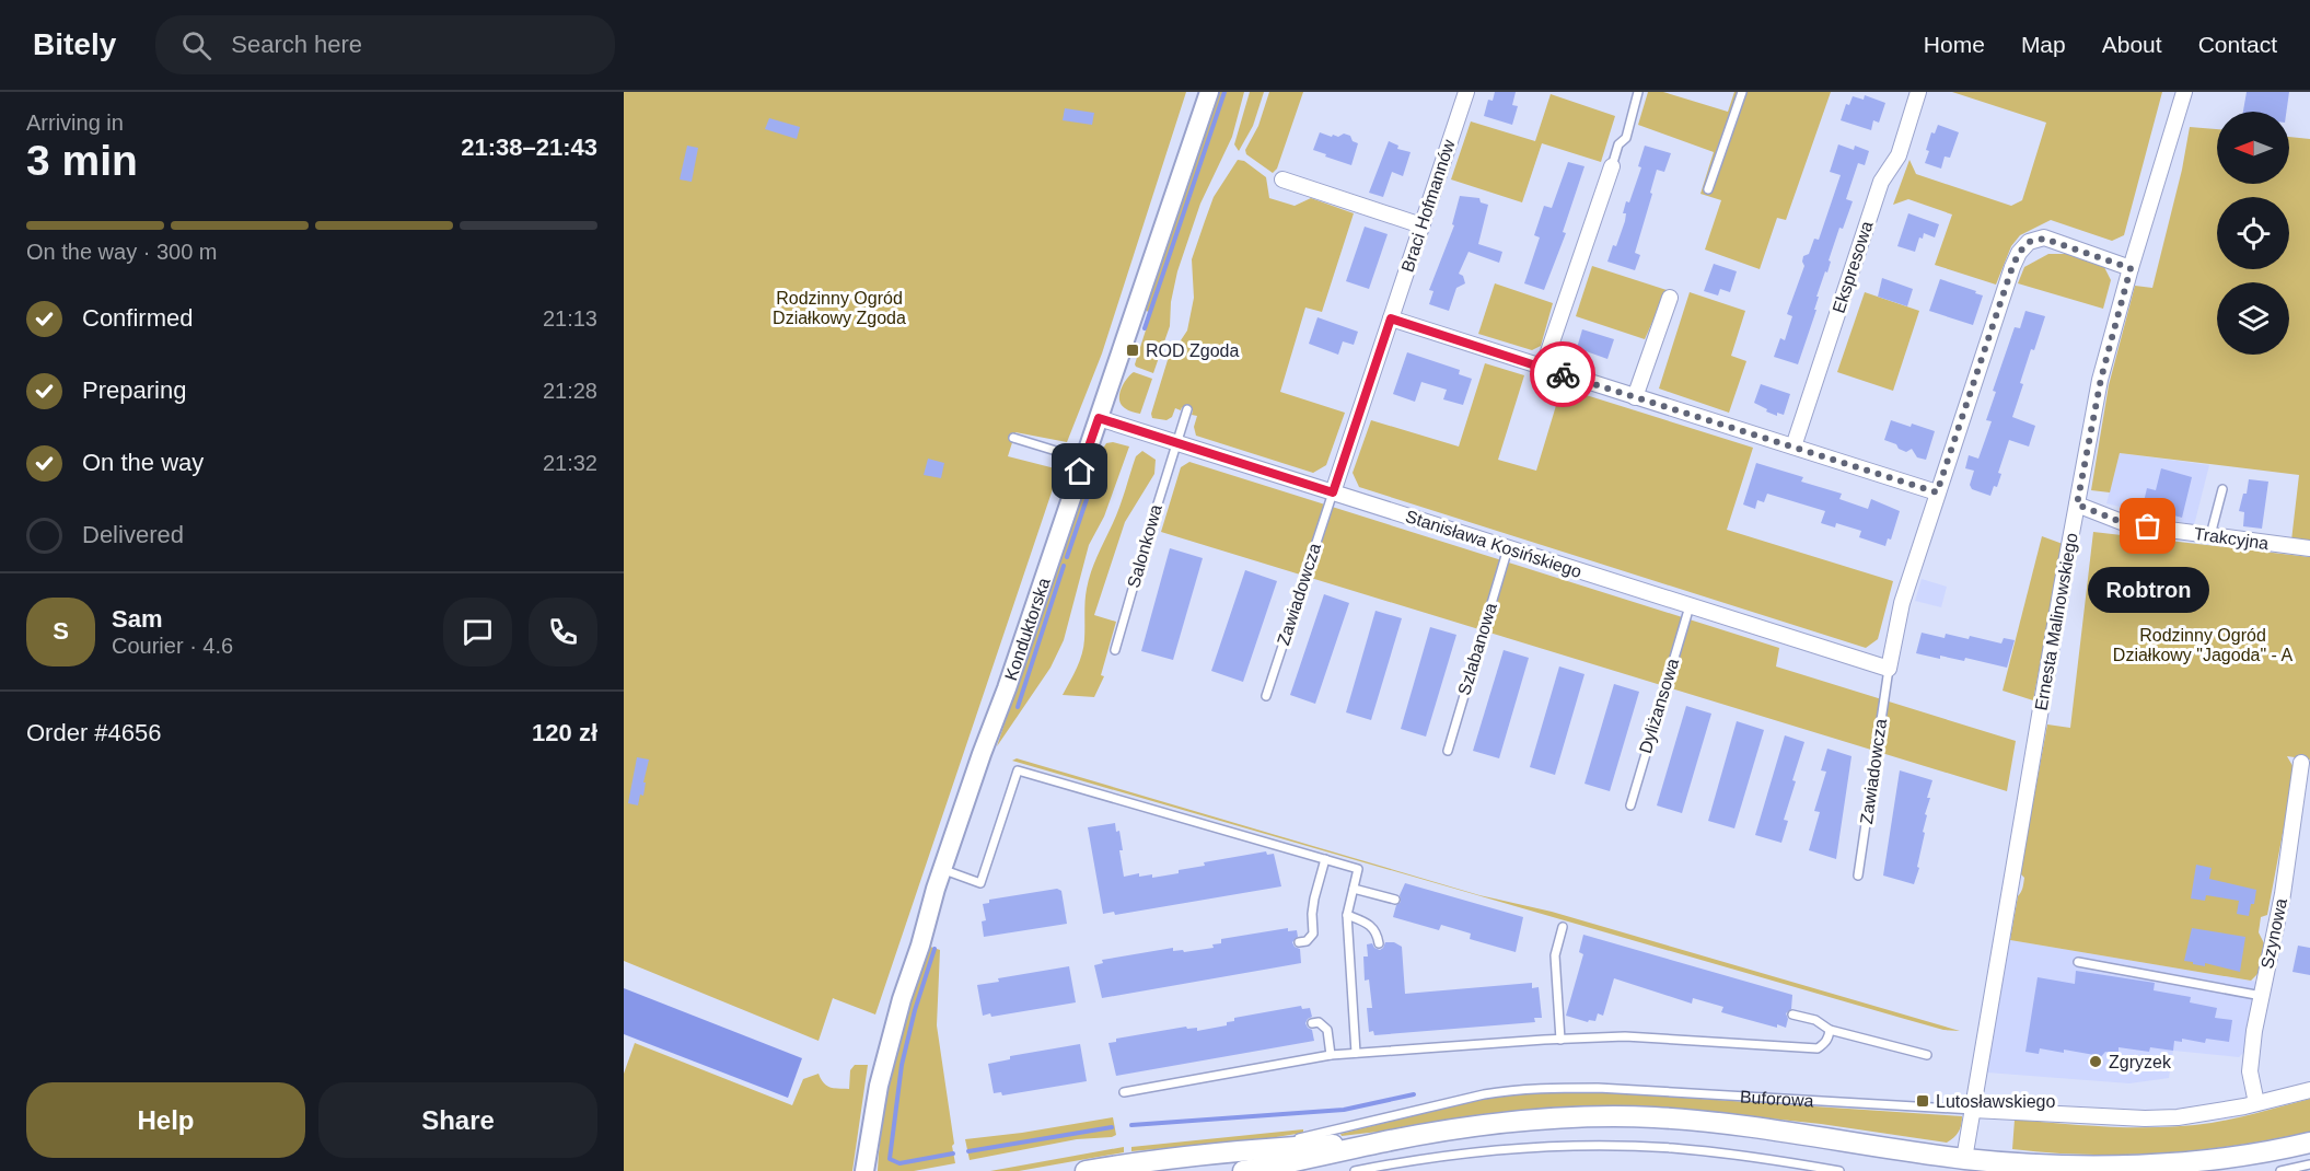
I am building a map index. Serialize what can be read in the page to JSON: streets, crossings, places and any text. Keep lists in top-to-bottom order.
{
  "streets": {
    "main road": ["Buforowa"],
    "street": [
      "Braci Hofmannów",
      "Ekspresowa",
      "Trakcyjna",
      "Stanisława Kosińskiego",
      "Ernesta Malinowskiego",
      "Konduktorska",
      "Szynowa"
    ],
    "lane": [
      "Salonkowa",
      "Zawiadowcza",
      "Szlabanowa",
      "Dyliżansowa"
    ]
  },
  "crossings": [
    ["Braci Hofmannów", "Stanisława Kosińskiego"],
    ["Braci Hofmannów", "Zawiadowcza"],
    ["Trakcyjna", "Ernesta Malinowskiego"],
    ["Stanisława Kosińskiego", "Salonkowa"],
    ["Stanisława Kosińskiego", "Zawiadowcza"],
    ["Stanisława Kosińskiego", "Konduktorska"],
    ["Stanisława Kosińskiego", "Szlabanowa"],
    ["Stanisława Kosińskiego", "Dyliżansowa"],
    ["Ernesta Malinowskiego", "Buforowa"],
    ["Szynowa", "Buforowa"]
  ],
  "parks": ["Rodzinny Ogród Działkowy Zgoda", "Rodzinny Ogród Działkowy \"Jagoda\" - A"],
  "places": {
    "transit": ["ROD Zgoda", "Lutosławskiego"],
    "other": ["Robtron", "Zgryzek"]
  },
  "north": "left",
  "page": {
    "header": "Bitely",
    "search": "Search here",
    "nav": [
      "Home",
      "Map",
      "About",
      "Contact"
    ],
    "heading": ["3 min", "Arriving in", "21:38–21:43"],
    "panel": [
      "Sam",
      "Courier · 4.6",
      "Order #4656",
      "120 zł"
    ],
    "bar": "On the way · 300 m",
    "list": [
      ["Confirmed", "21:13"],
      ["Preparing", "21:28"],
      ["On the way", "21:32"],
      "Delivered"
    ],
    "bubble": "Robtron",
    "round": "S",
    "buttons": ["Help", "Share"]
  }
}
